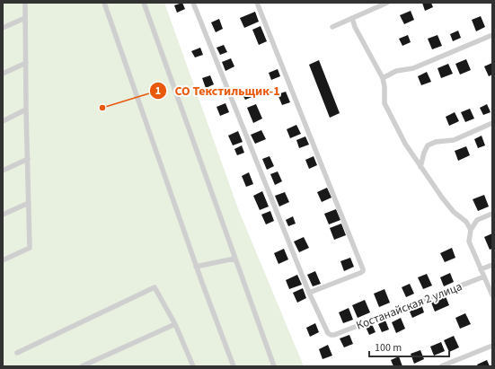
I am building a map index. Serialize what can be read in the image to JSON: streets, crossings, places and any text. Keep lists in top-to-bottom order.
{
  "streets": {
    "street": ["Костанайская 2 улица"]
  },
  "places": ["СО Текстильщик-1"],
  "scale_bar": "100 m"
}
